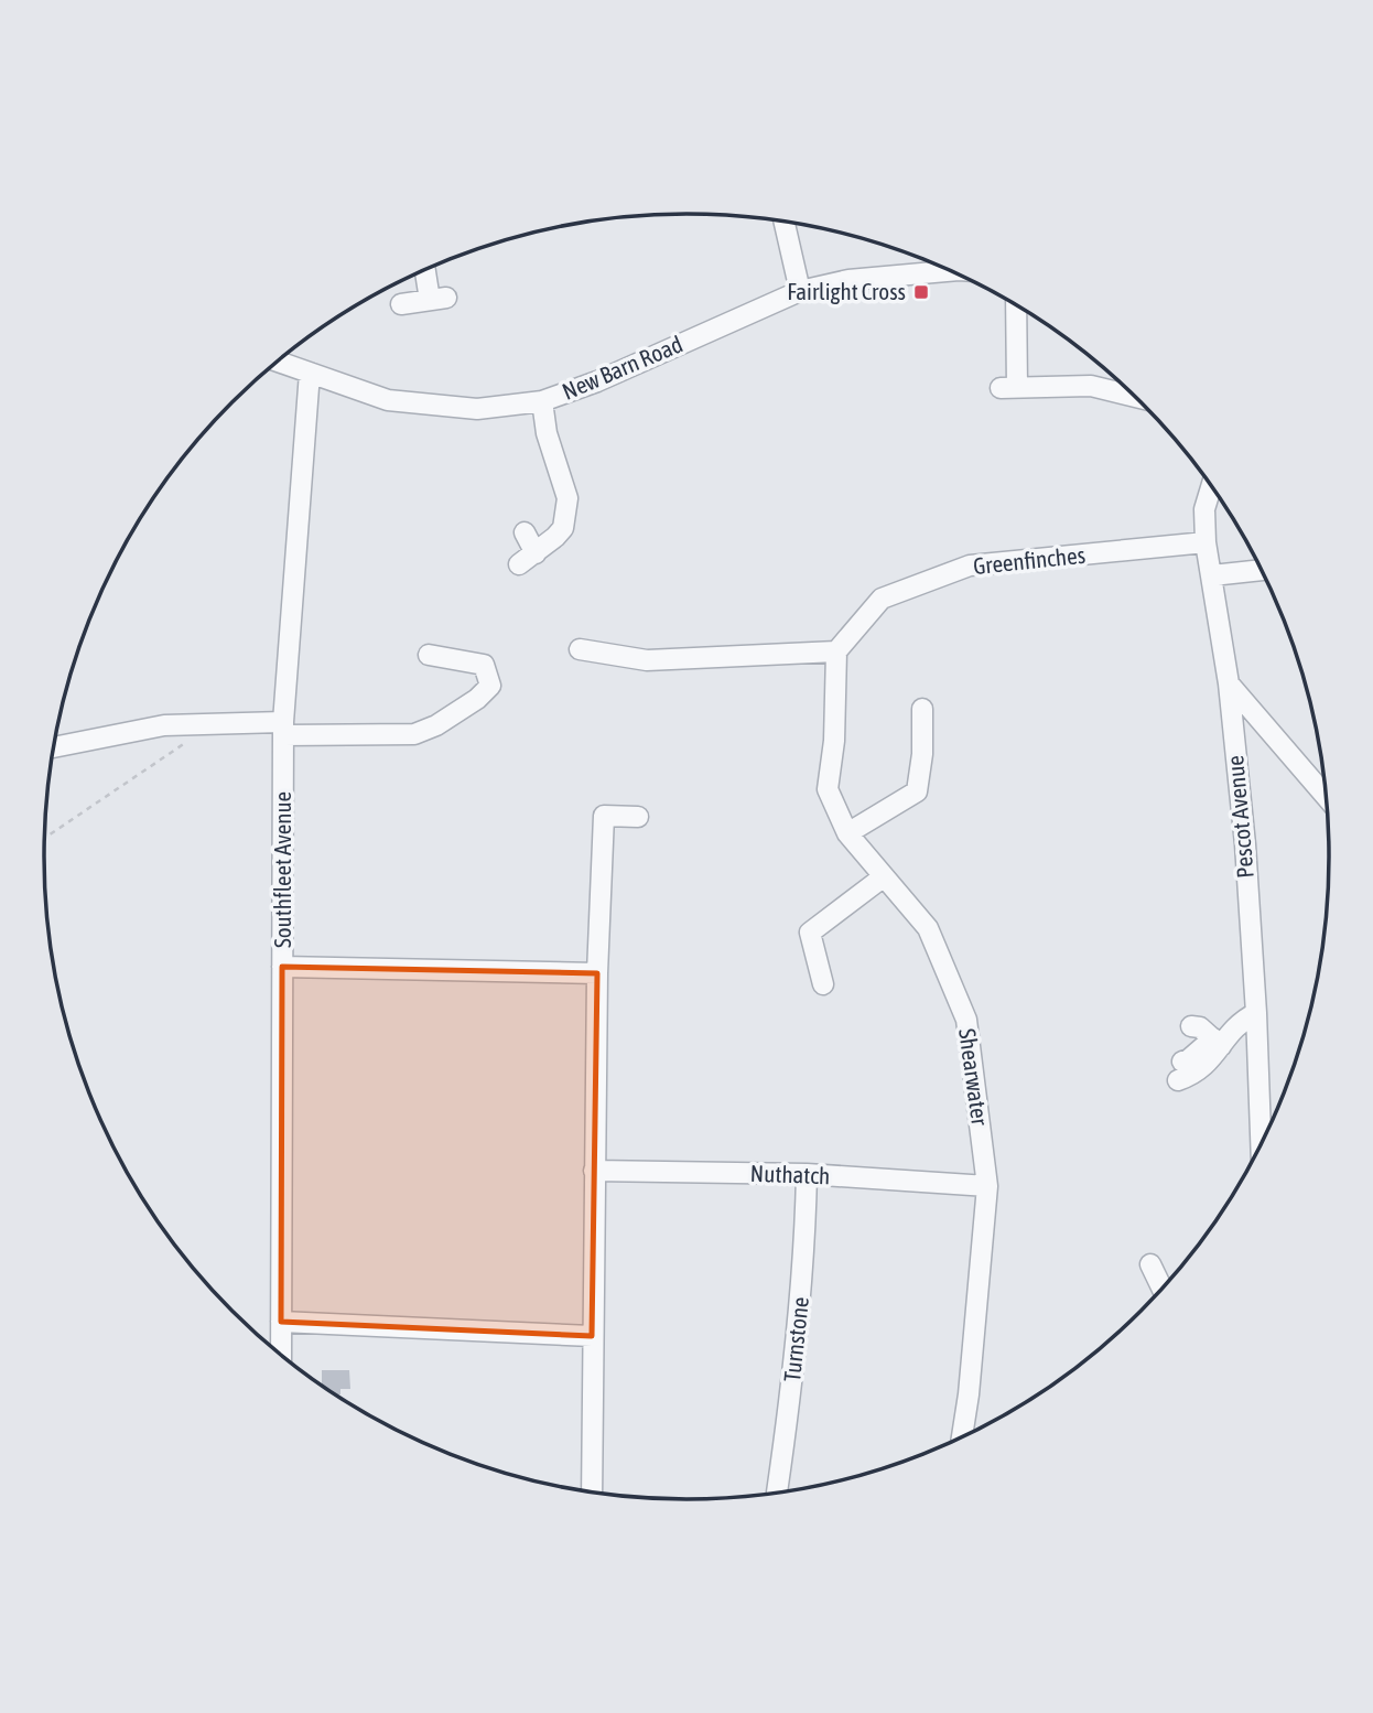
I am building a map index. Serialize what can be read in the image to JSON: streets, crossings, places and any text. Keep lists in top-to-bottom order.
{
  "streets": {
    "street": [
      "New Barn Road",
      "Greenfinches",
      "Pescot Avenue",
      "Southfleet Avenue",
      "Shearwater",
      "Nuthatch",
      "Turnstone"
    ]
  },
  "crossings": [
    ["New Barn Road", "Southfleet Avenue"],
    ["Greenfinches", "Pescot Avenue"],
    ["Greenfinches", "Shearwater"],
    ["Shearwater", "Nuthatch"],
    ["Nuthatch", "Turnstone"]
  ],
  "places": {
    "transit": ["Fairlight Cross"]
  }
}
